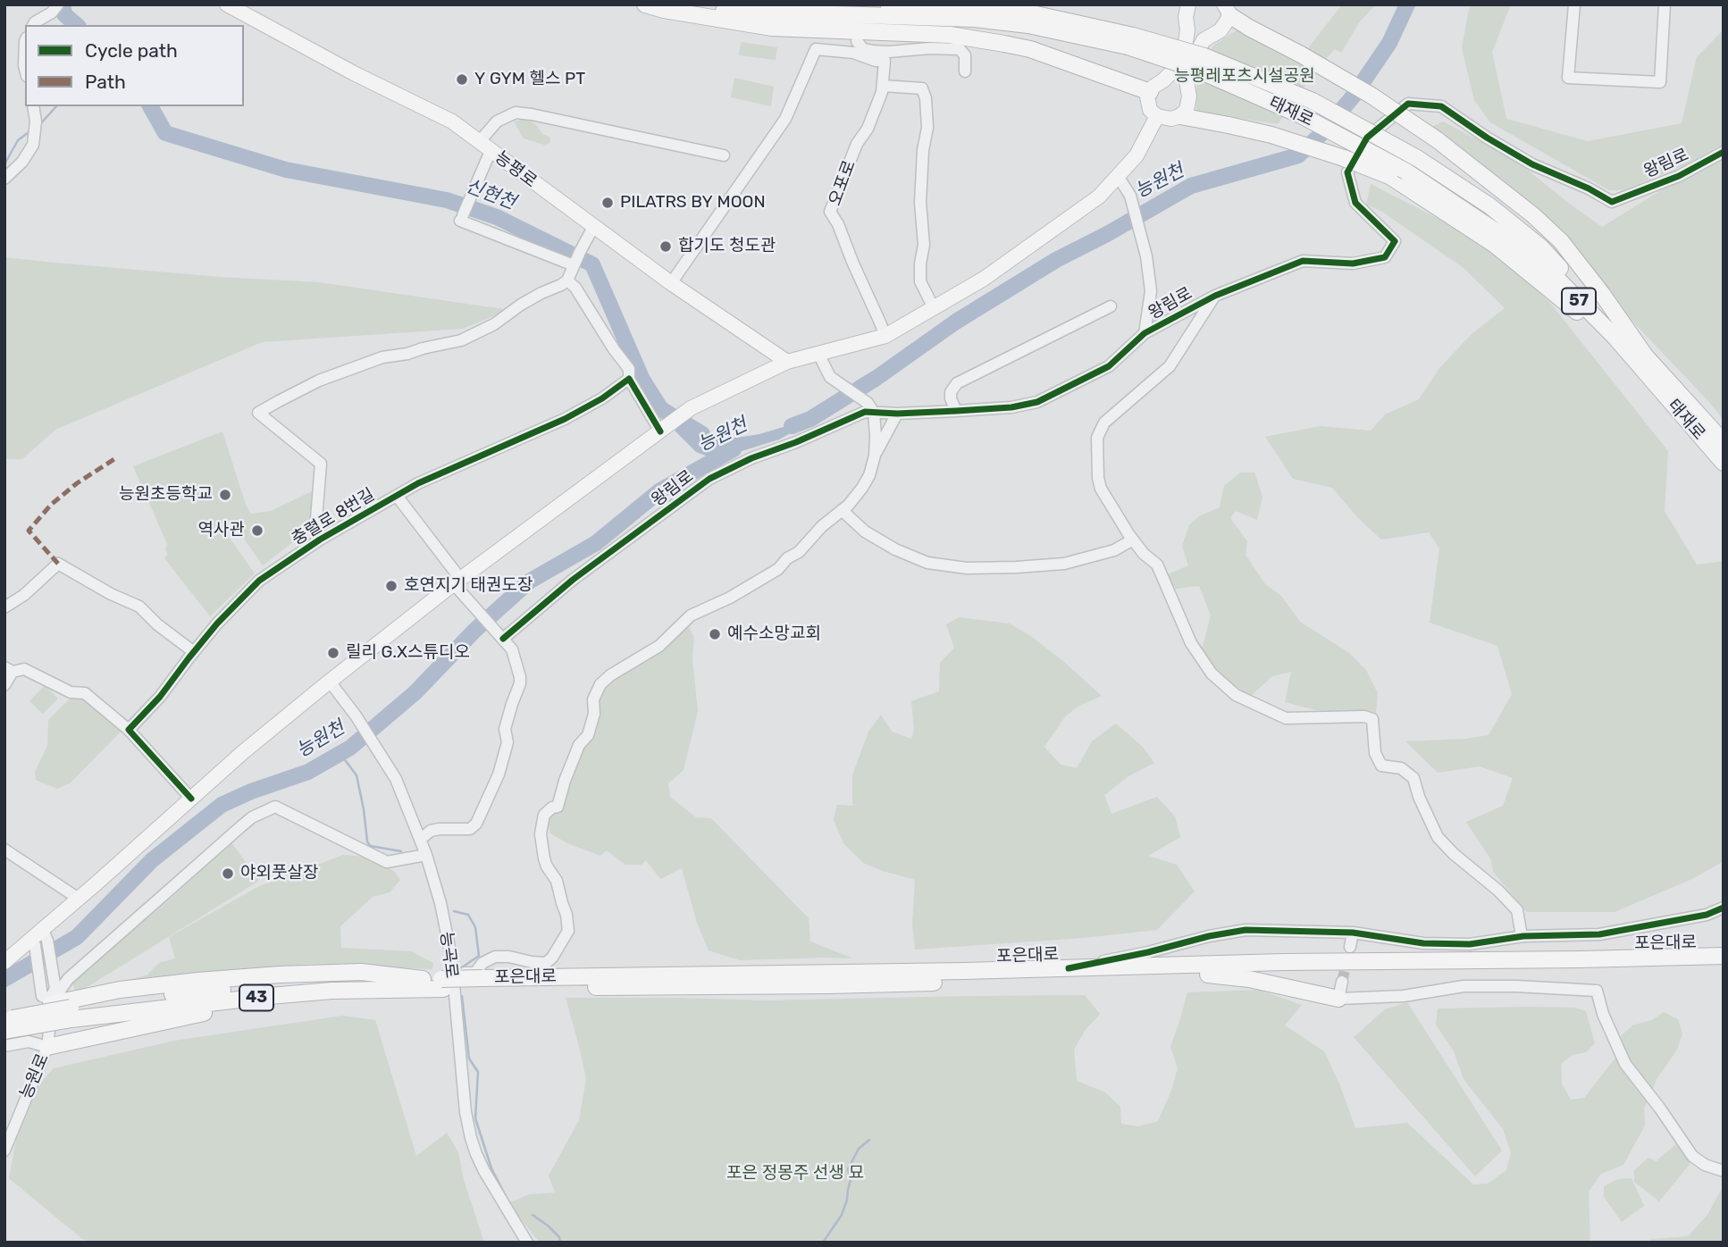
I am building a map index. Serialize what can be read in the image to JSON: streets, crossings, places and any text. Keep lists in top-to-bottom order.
{
  "streets": {
    "highway": [
      "태재로",
      "57",
      "포은대로",
      "43"
    ],
    "main road": ["능평로"],
    "street": [
      "왕림로",
      "오포로",
      "충렬로 8번길",
      "능곡로",
      "능원로"
    ]
  },
  "crossings": [
    ["왕림로", "충렬로 8번길"],
    ["충렬로 8번길", "능곡로"],
    ["포은대로", "43"],
    ["능곡로", "43"]
  ],
  "water": ["능원천", "신현천"],
  "parks": ["능평레포츠시설공원", "포은 정몽주 선생 묘"],
  "places": [
    "Y GYM 헬스 PT",
    "PILATRS BY MOON",
    "합기도 청도관",
    "능원초등학교",
    "역사관",
    "호연지기 태권도장",
    "예수소망교회",
    "릴리 G.X스튜디오",
    "야외풋살장"
  ],
  "legend": ["Cycle path", "Path"]
}
